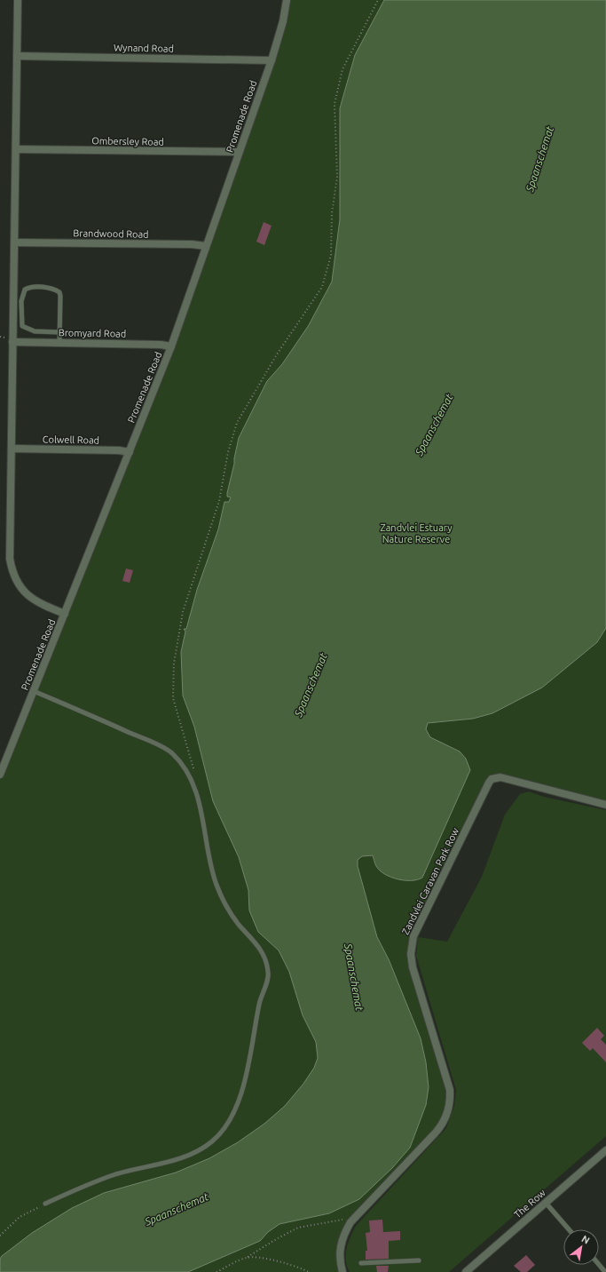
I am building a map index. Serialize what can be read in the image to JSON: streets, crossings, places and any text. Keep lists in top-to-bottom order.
{
  "streets": {
    "street": [
      "Wynand Road",
      "Promenade Road",
      "Ombersley Road",
      "Brandwood Road",
      "Bromyard Road",
      "Colwell Road",
      "Zandvlei Caravan Park Row",
      "The Row"
    ]
  },
  "crossings": [
    ["Wynand Road", "Promenade Road"],
    ["Promenade Road", "Ombersley Road"],
    ["Promenade Road", "Brandwood Road"],
    ["Promenade Road", "Bromyard Road"],
    ["Promenade Road", "Colwell Road"]
  ],
  "water": ["Spaanschemat"],
  "parks": ["Zandvlei Estuary Nature Reserve"],
  "north": "top right"
}
